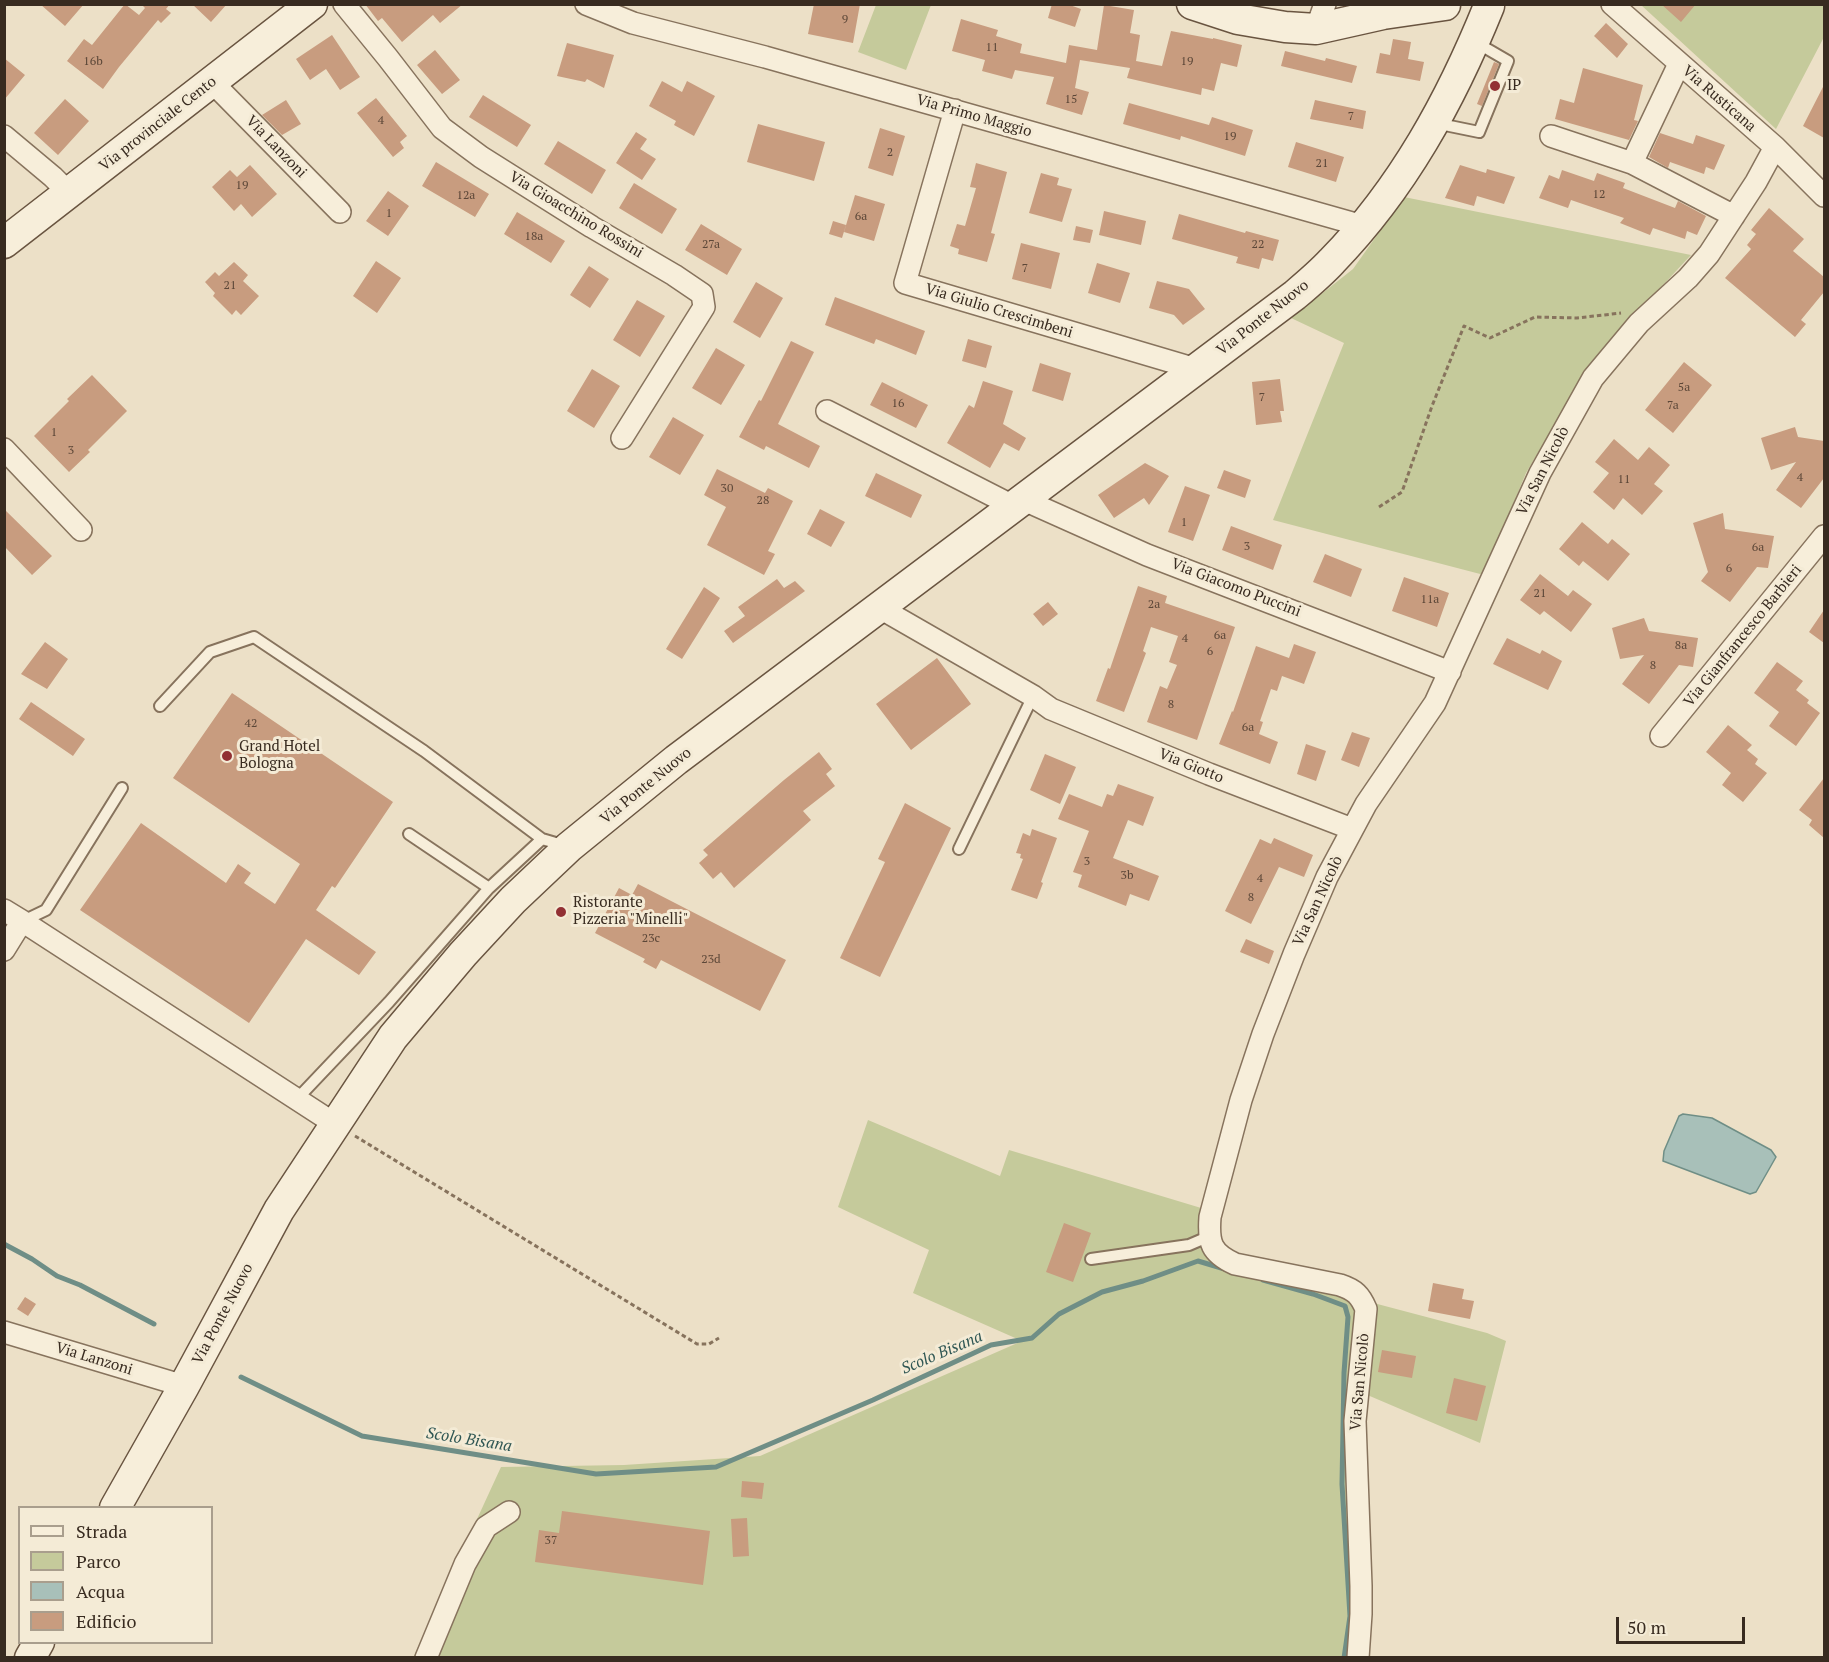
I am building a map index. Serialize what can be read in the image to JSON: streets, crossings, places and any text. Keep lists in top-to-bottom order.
{
  "streets": {
    "main road": ["Via provinciale Cento", "Via Ponte Nuovo"],
    "street": [
      "Via Rusticana",
      "Via Primo Maggio",
      "Via Lanzoni",
      "Via Gioacchino Rossini",
      "Via Giulio Crescimbeni",
      "Via San Nicolò",
      "Via Giacomo Puccini",
      "Via Gianfrancesco Barbieri",
      "Via Giotto"
    ]
  },
  "crossings": [
    ["Via Rusticana", "Via San Nicolò"],
    ["Via Primo Maggio", "Via Giulio Crescimbeni"],
    ["Via Primo Maggio", "Via Ponte Nuovo"],
    ["Via provinciale Cento", "Via Lanzoni"],
    ["Via Lanzoni", "Via Ponte Nuovo"],
    ["Via Giulio Crescimbeni", "Via Ponte Nuovo"],
    ["Via Ponte Nuovo", "Via Giacomo Puccini"],
    ["Via Ponte Nuovo", "Via Giotto"],
    ["Via San Nicolò", "Via Giacomo Puccini"],
    ["Via San Nicolò", "Via Giotto"]
  ],
  "water": ["Scolo Bisana"],
  "places": ["IP", "Grand Hotel Bologna", "Ristorante Pizzeria \"Minelli\""],
  "house_numbers": [
    "9",
    "11",
    "16b",
    "19",
    "15",
    "7",
    "4",
    "19",
    "2",
    "21",
    "19",
    "12",
    "12a",
    "1",
    "6a",
    "18a",
    "27a",
    "22",
    "7",
    "21",
    "5a",
    "7",
    "16",
    "7a",
    "1",
    "3",
    "4",
    "11",
    "30",
    "28",
    "1",
    "3",
    "6a",
    "6",
    "21",
    "11a",
    "2a",
    "6a",
    "4",
    "8a",
    "6",
    "8",
    "8",
    "42",
    "6a",
    "3",
    "3b",
    "4",
    "8",
    "23c",
    "23d",
    "37"
  ],
  "legend": [
    "Strada",
    "Parco",
    "Acqua",
    "Edificio"
  ],
  "scale_bar": "50 m"
}
